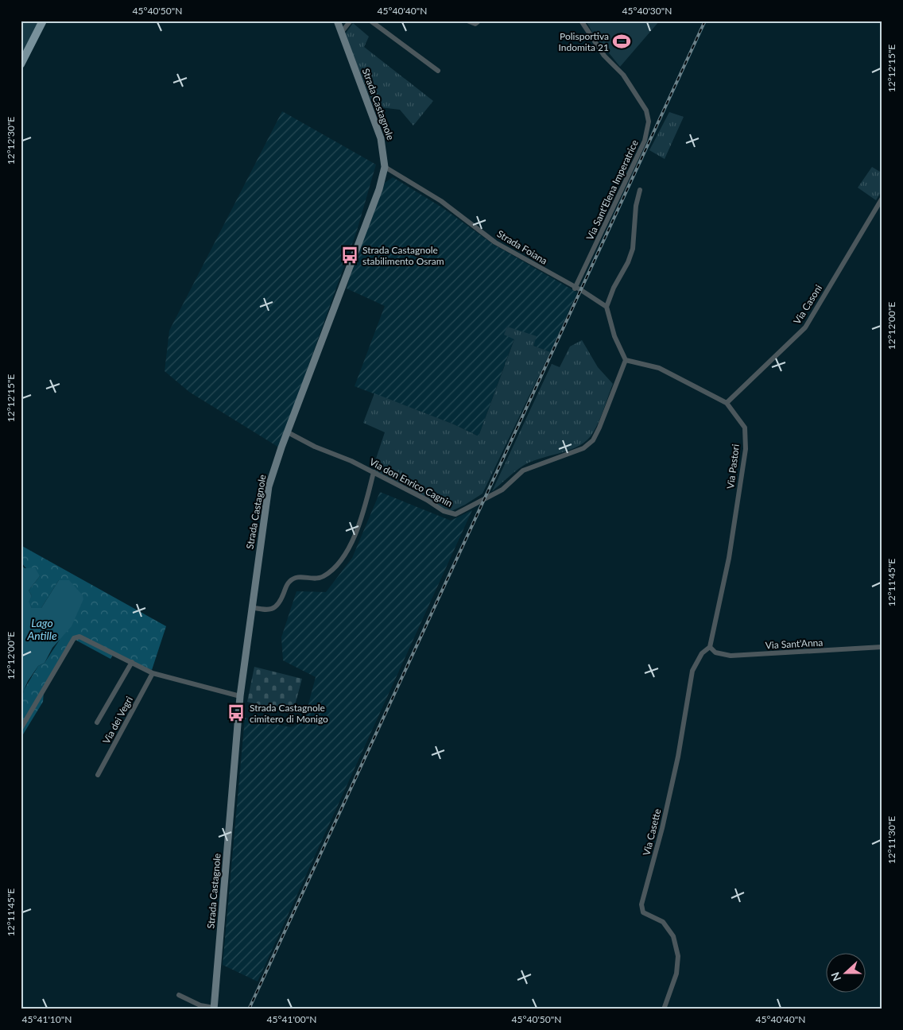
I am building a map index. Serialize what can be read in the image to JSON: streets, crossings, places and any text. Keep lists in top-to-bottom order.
{
  "streets": {
    "main road": ["Strada Castagnole"],
    "street": [
      "Via Sant'Elena Imperatrice",
      "Strada Foiana",
      "Via Casoni",
      "Via Pastori",
      "Via don Enrico Cagnin",
      "Via Sant'Anna",
      "Via dei Vegri",
      "Via Casette"
    ]
  },
  "crossings": [
    ["Strada Castagnole", "Strada Foiana"],
    ["Strada Castagnole", "Via don Enrico Cagnin"],
    ["Via Sant'Elena Imperatrice", "Strada Foiana"],
    ["Via Casoni", "Via Pastori"],
    ["Via Pastori", "Via don Enrico Cagnin"],
    ["Via Pastori", "Via Sant'Anna"],
    ["Via Pastori", "Via Casette"],
    ["Via Sant'Anna", "Via Casette"]
  ],
  "water": ["Lago Antille"],
  "places": {
    "sports": ["Polisportiva Indomita 21"],
    "bus stop": ["Strada Castagnole stabilimento Osram", "Strada Castagnole cimitero di Monigo"]
  },
  "north": "left",
  "coordinates": [
    "45°40'50\"N",
    "45°40'40\"N",
    "45°40'30\"N",
    "12°12'15\"E",
    "12°12'30\"E",
    "12°12'00\"E",
    "12°11'45\"E",
    "12°11'30\"E",
    "45°41'10\"N",
    "45°41'00\"N"
  ]
}
